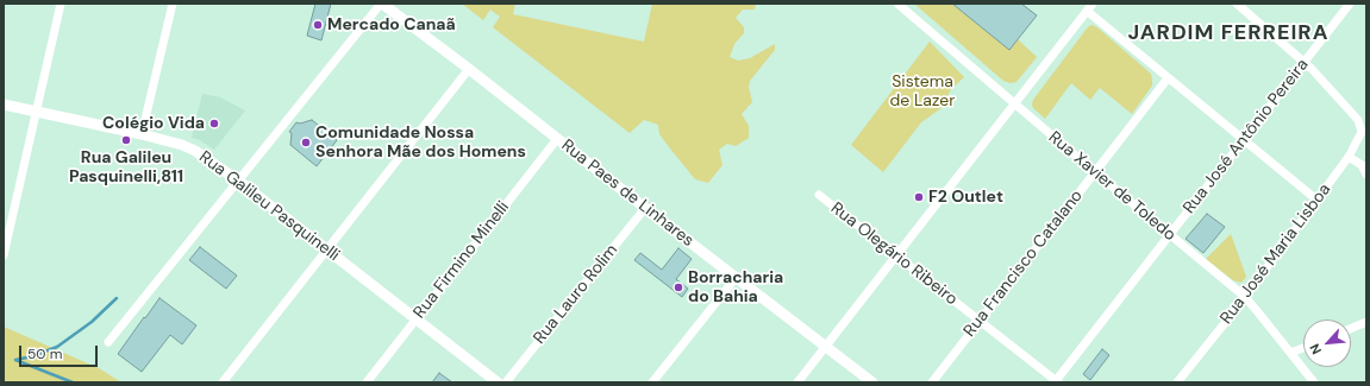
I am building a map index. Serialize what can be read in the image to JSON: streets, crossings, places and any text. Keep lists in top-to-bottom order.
{
  "streets": {
    "street": [
      "Rua José Antônio Pereira",
      "Rua Xavier de Toledo",
      "Rua Paes de Linhares",
      "Rua Galileu Pasquinelli",
      "Rua Olegário Ribeiro",
      "Rua José Maria Lisboa",
      "Rua Firmino Minelli",
      "Rua Francisco Catalano",
      "Rua Lauro Rolim"
    ]
  },
  "crossings": [
    ["Rua José Antônio Pereira", "Rua Xavier de Toledo"],
    ["Rua José Antônio Pereira", "Rua Olegário Ribeiro"],
    ["Rua José Antônio Pereira", "Rua José Maria Lisboa"],
    ["Rua Xavier de Toledo", "Rua José Maria Lisboa"],
    ["Rua Xavier de Toledo", "Rua Francisco Catalano"],
    ["Rua Paes de Linhares", "Rua Firmino Minelli"],
    ["Rua Paes de Linhares", "Rua Lauro Rolim"],
    ["Rua Galileu Pasquinelli", "Rua Firmino Minelli"],
    ["Rua Olegário Ribeiro", "Rua Francisco Catalano"]
  ],
  "districts": ["JARDIM FERREIRA"],
  "parks": ["Sistema de Lazer"],
  "places": [
    "Mercado Canaã",
    "Colégio Vida",
    "Rua Galileu Pasquinelli,811",
    "Comunidade Nossa Senhora Mãe dos Homens",
    "F2 Outlet",
    "Borracharia do Bahia"
  ],
  "scale_bar": "50 m",
  "north": "bottom left"
}
